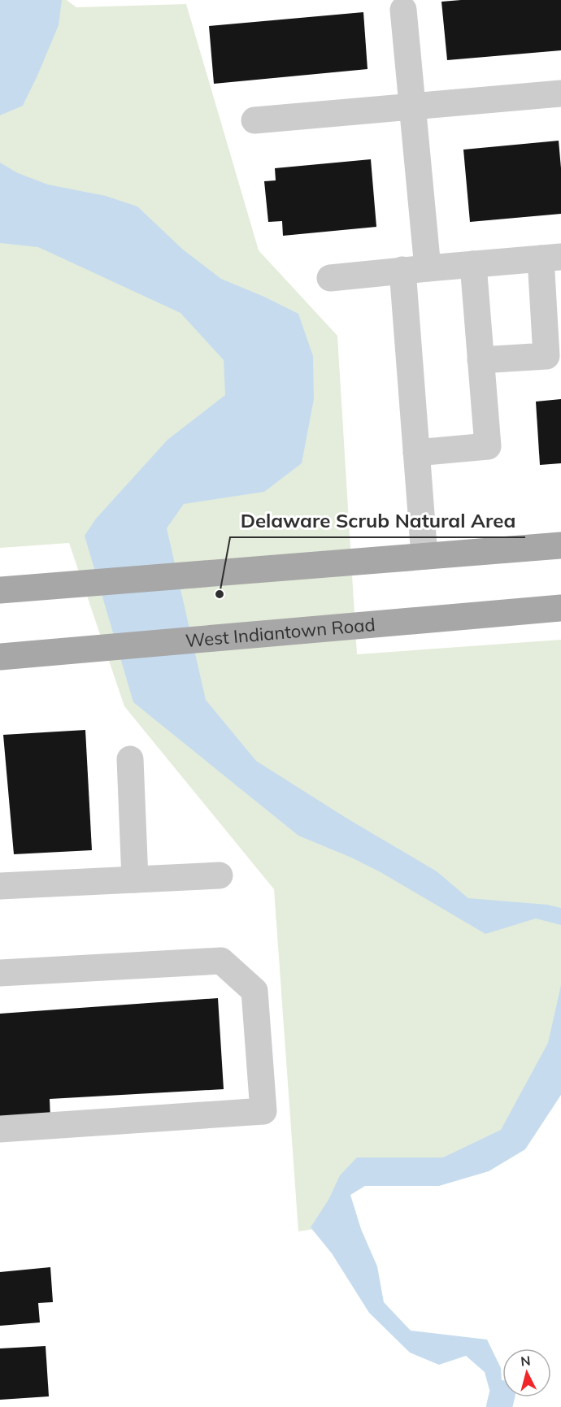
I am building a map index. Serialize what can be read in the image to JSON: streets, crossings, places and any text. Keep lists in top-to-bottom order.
{
  "streets": {
    "main road": ["West Indiantown Road"]
  },
  "places": ["Delaware Scrub Natural Area"],
  "north": "top"
}
